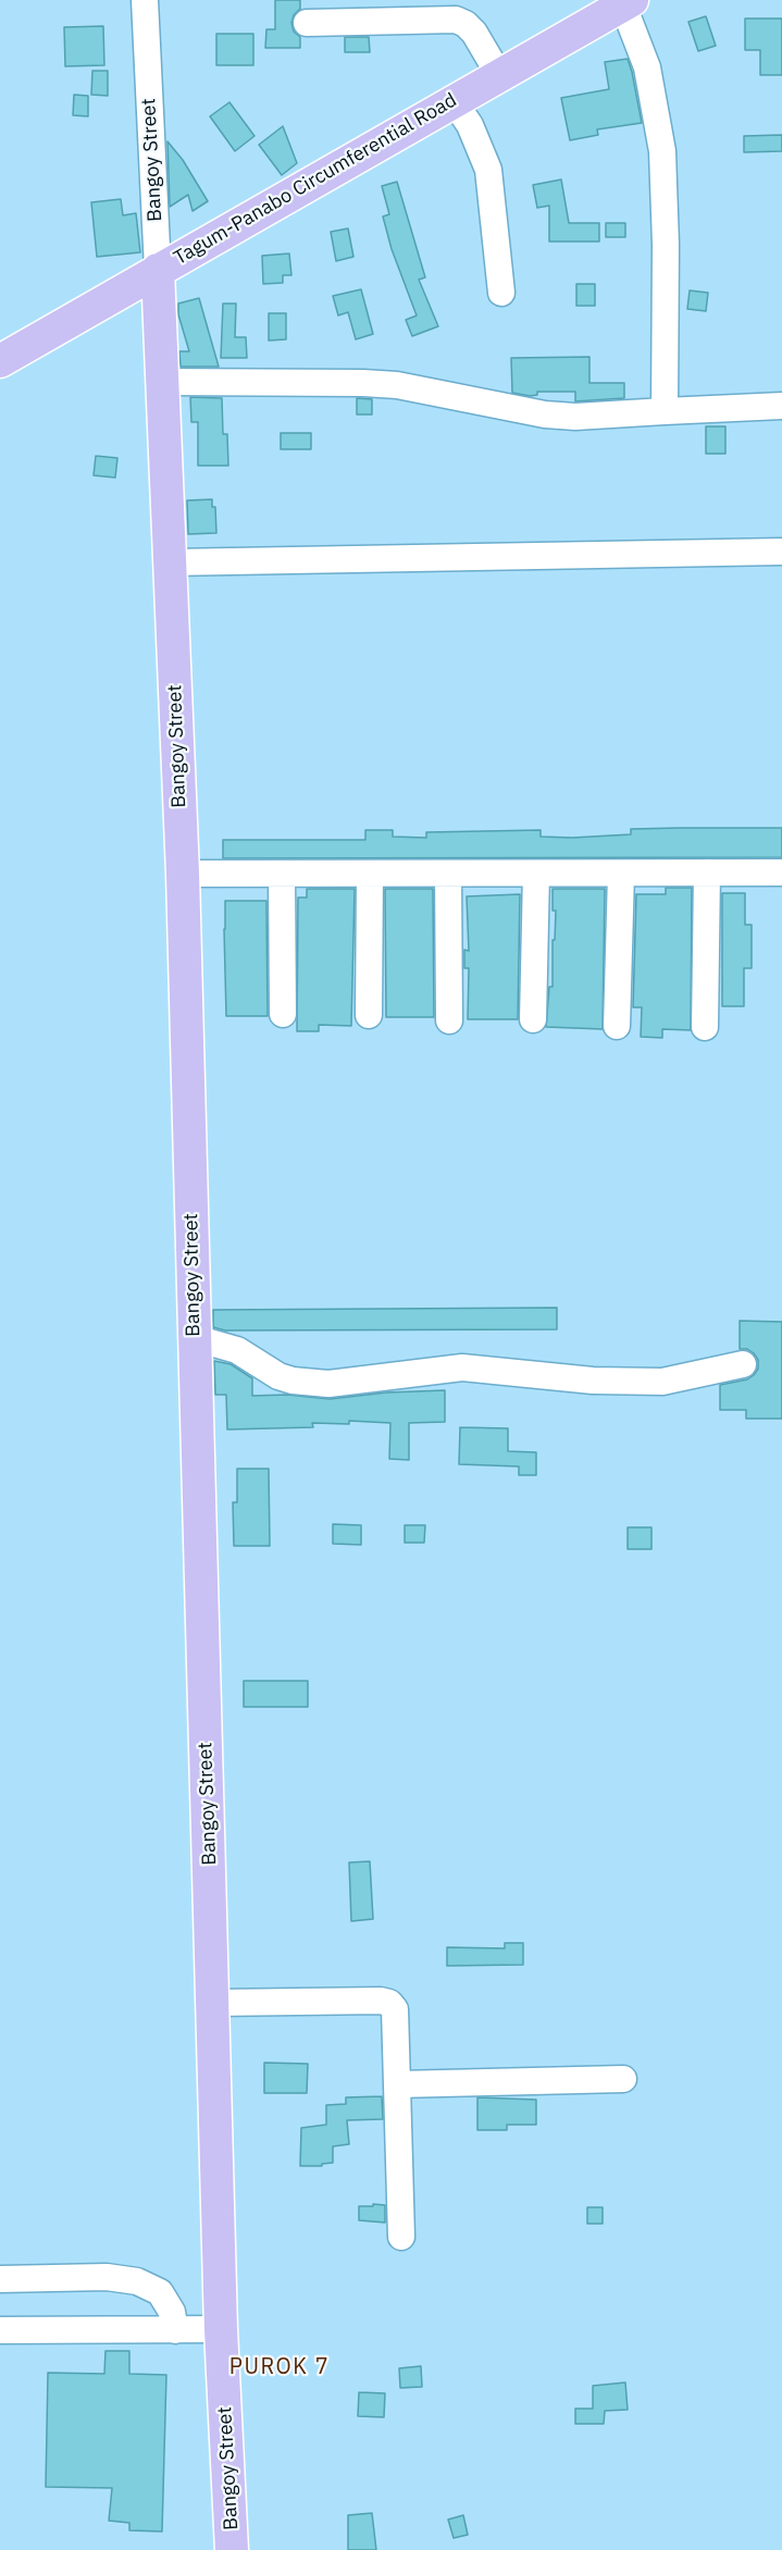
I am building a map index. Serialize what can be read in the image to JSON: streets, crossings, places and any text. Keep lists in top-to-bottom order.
{
  "streets": {
    "main road": ["Bangoy Street", "Tagum-Panabo Circumferential Road"]
  },
  "crossings": [
    ["Bangoy Street", "Tagum-Panabo Circumferential Road"]
  ],
  "districts": ["PUROK 7"]
}
